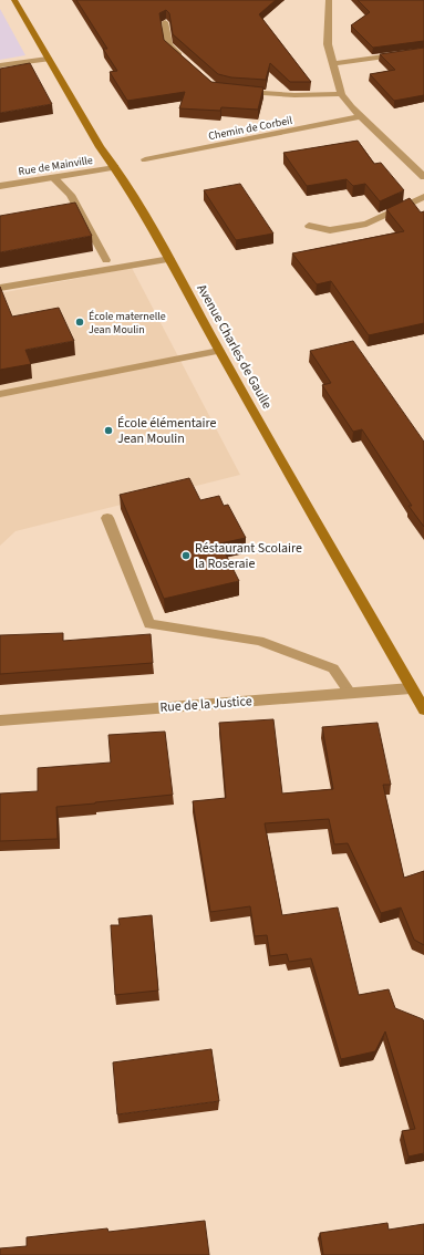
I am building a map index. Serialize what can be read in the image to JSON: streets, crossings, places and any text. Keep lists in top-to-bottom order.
{
  "streets": {
    "main road": ["Avenue Charles de Gaulle"],
    "street": ["Chemin de Corbeil", "Rue de Mainville", "Rue de la Justice"]
  },
  "crossings": [
    ["Rue de Mainville", "Avenue Charles de Gaulle"],
    ["Avenue Charles de Gaulle", "Rue de la Justice"]
  ],
  "places": ["École maternelle Jean Moulin", "École élémentaire Jean Moulin", "Réstaurant Scolaire la Roseraie"]
}
